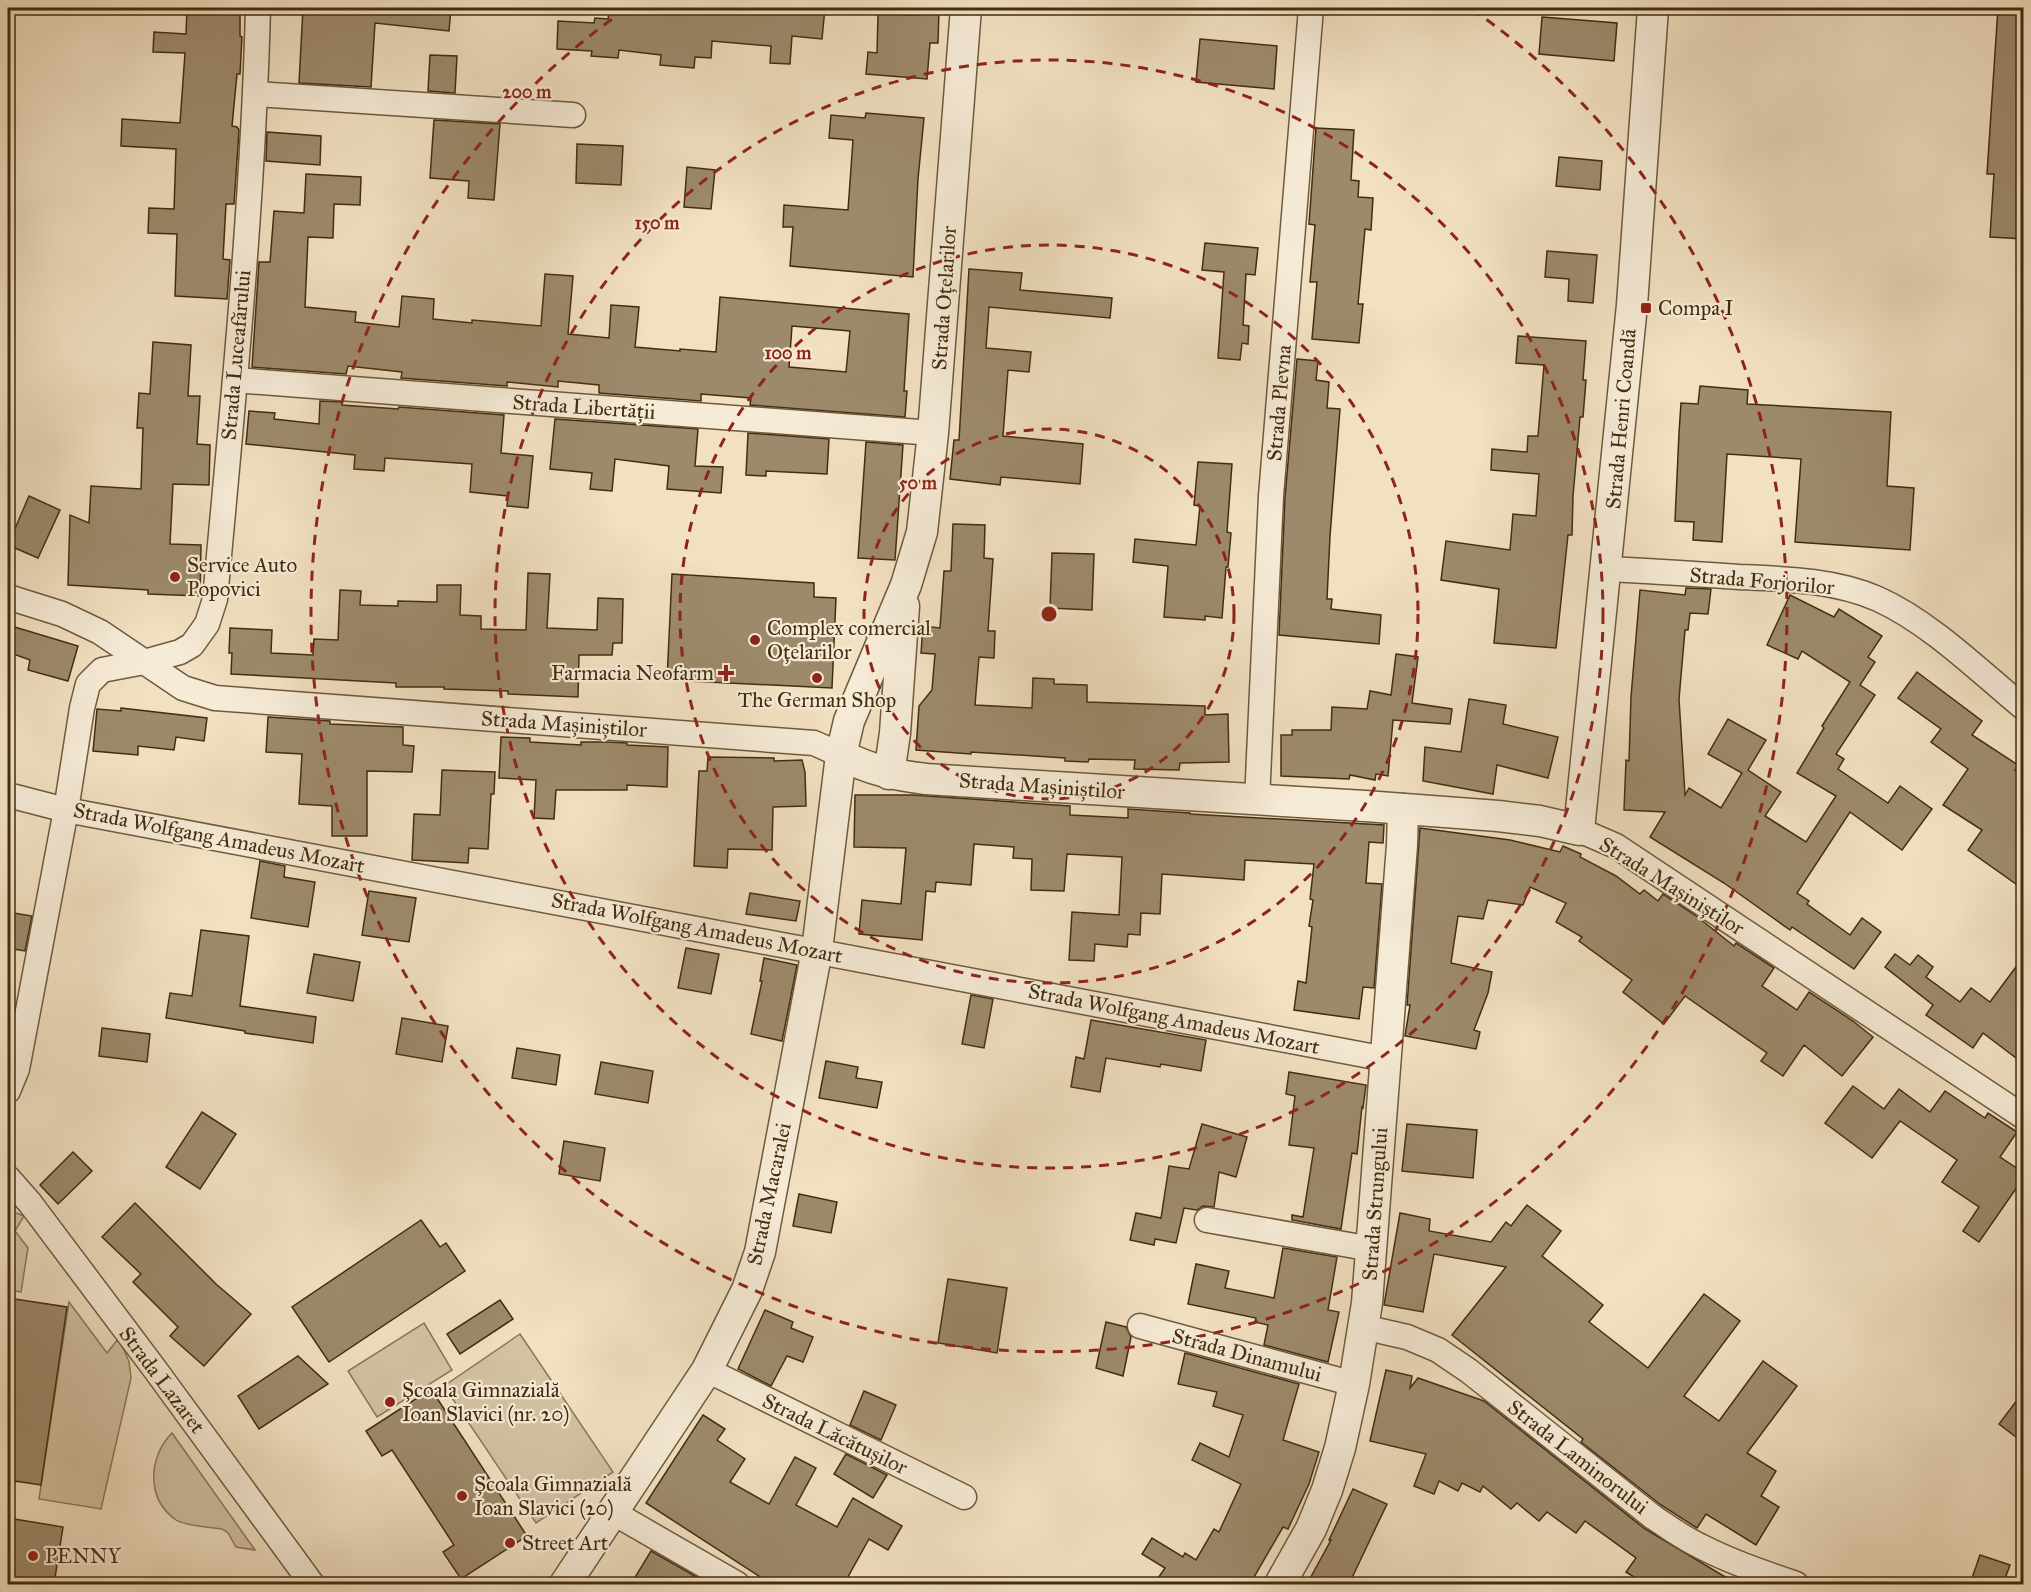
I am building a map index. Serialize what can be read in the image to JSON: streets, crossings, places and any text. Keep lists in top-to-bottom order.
{
  "streets": {
    "street": [
      "Strada Oțelarilor",
      "Strada Luceafărului",
      "Strada Plevna",
      "Strada Libertății",
      "Strada Henri Coandă",
      "Strada Forjorilor",
      "Strada Mașiniștilor",
      "Strada Wolfgang Amadeus Mozart",
      "Strada Macaralei",
      "Strada Strungului",
      "Strada Dinamului",
      "Strada Lazaret",
      "Strada Lăcătușilor",
      "Strada Laminorului"
    ]
  },
  "crossings": [
    ["Strada Oțelarilor", "Strada Libertății"],
    ["Strada Oțelarilor", "Strada Mașiniștilor"],
    ["Strada Oțelarilor", "Strada Macaralei"],
    ["Strada Luceafărului", "Strada Libertății"],
    ["Strada Luceafărului", "Strada Mașiniștilor"],
    ["Strada Luceafărului", "Strada Wolfgang Amadeus Mozart"],
    ["Strada Plevna", "Strada Mașiniștilor"],
    ["Strada Henri Coandă", "Strada Forjorilor"],
    ["Strada Henri Coandă", "Strada Mașiniștilor"],
    ["Strada Mașiniștilor", "Strada Macaralei"],
    ["Strada Mașiniștilor", "Strada Strungului"],
    ["Strada Wolfgang Amadeus Mozart", "Strada Macaralei"],
    ["Strada Wolfgang Amadeus Mozart", "Strada Strungului"],
    ["Strada Macaralei", "Strada Lăcătușilor"],
    ["Strada Strungului", "Strada Dinamului"],
    ["Strada Strungului", "Strada Laminorului"]
  ],
  "places": {
    "transit": ["Compa I"],
    "other": [
      "Service Auto Popovici",
      "Complex comercial Oțelarilor",
      "The German Shop",
      "Școala Gimnazială Ioan Slavici (nr. 20)",
      "Școala Gimnazială Ioan Slavici (20)",
      "Street Art",
      "PENNY"
    ],
    "health": ["Farmacia Neofarm"]
  },
  "rings": [
    "200 m",
    "150 m",
    "100 m",
    "50 m"
  ]
}
